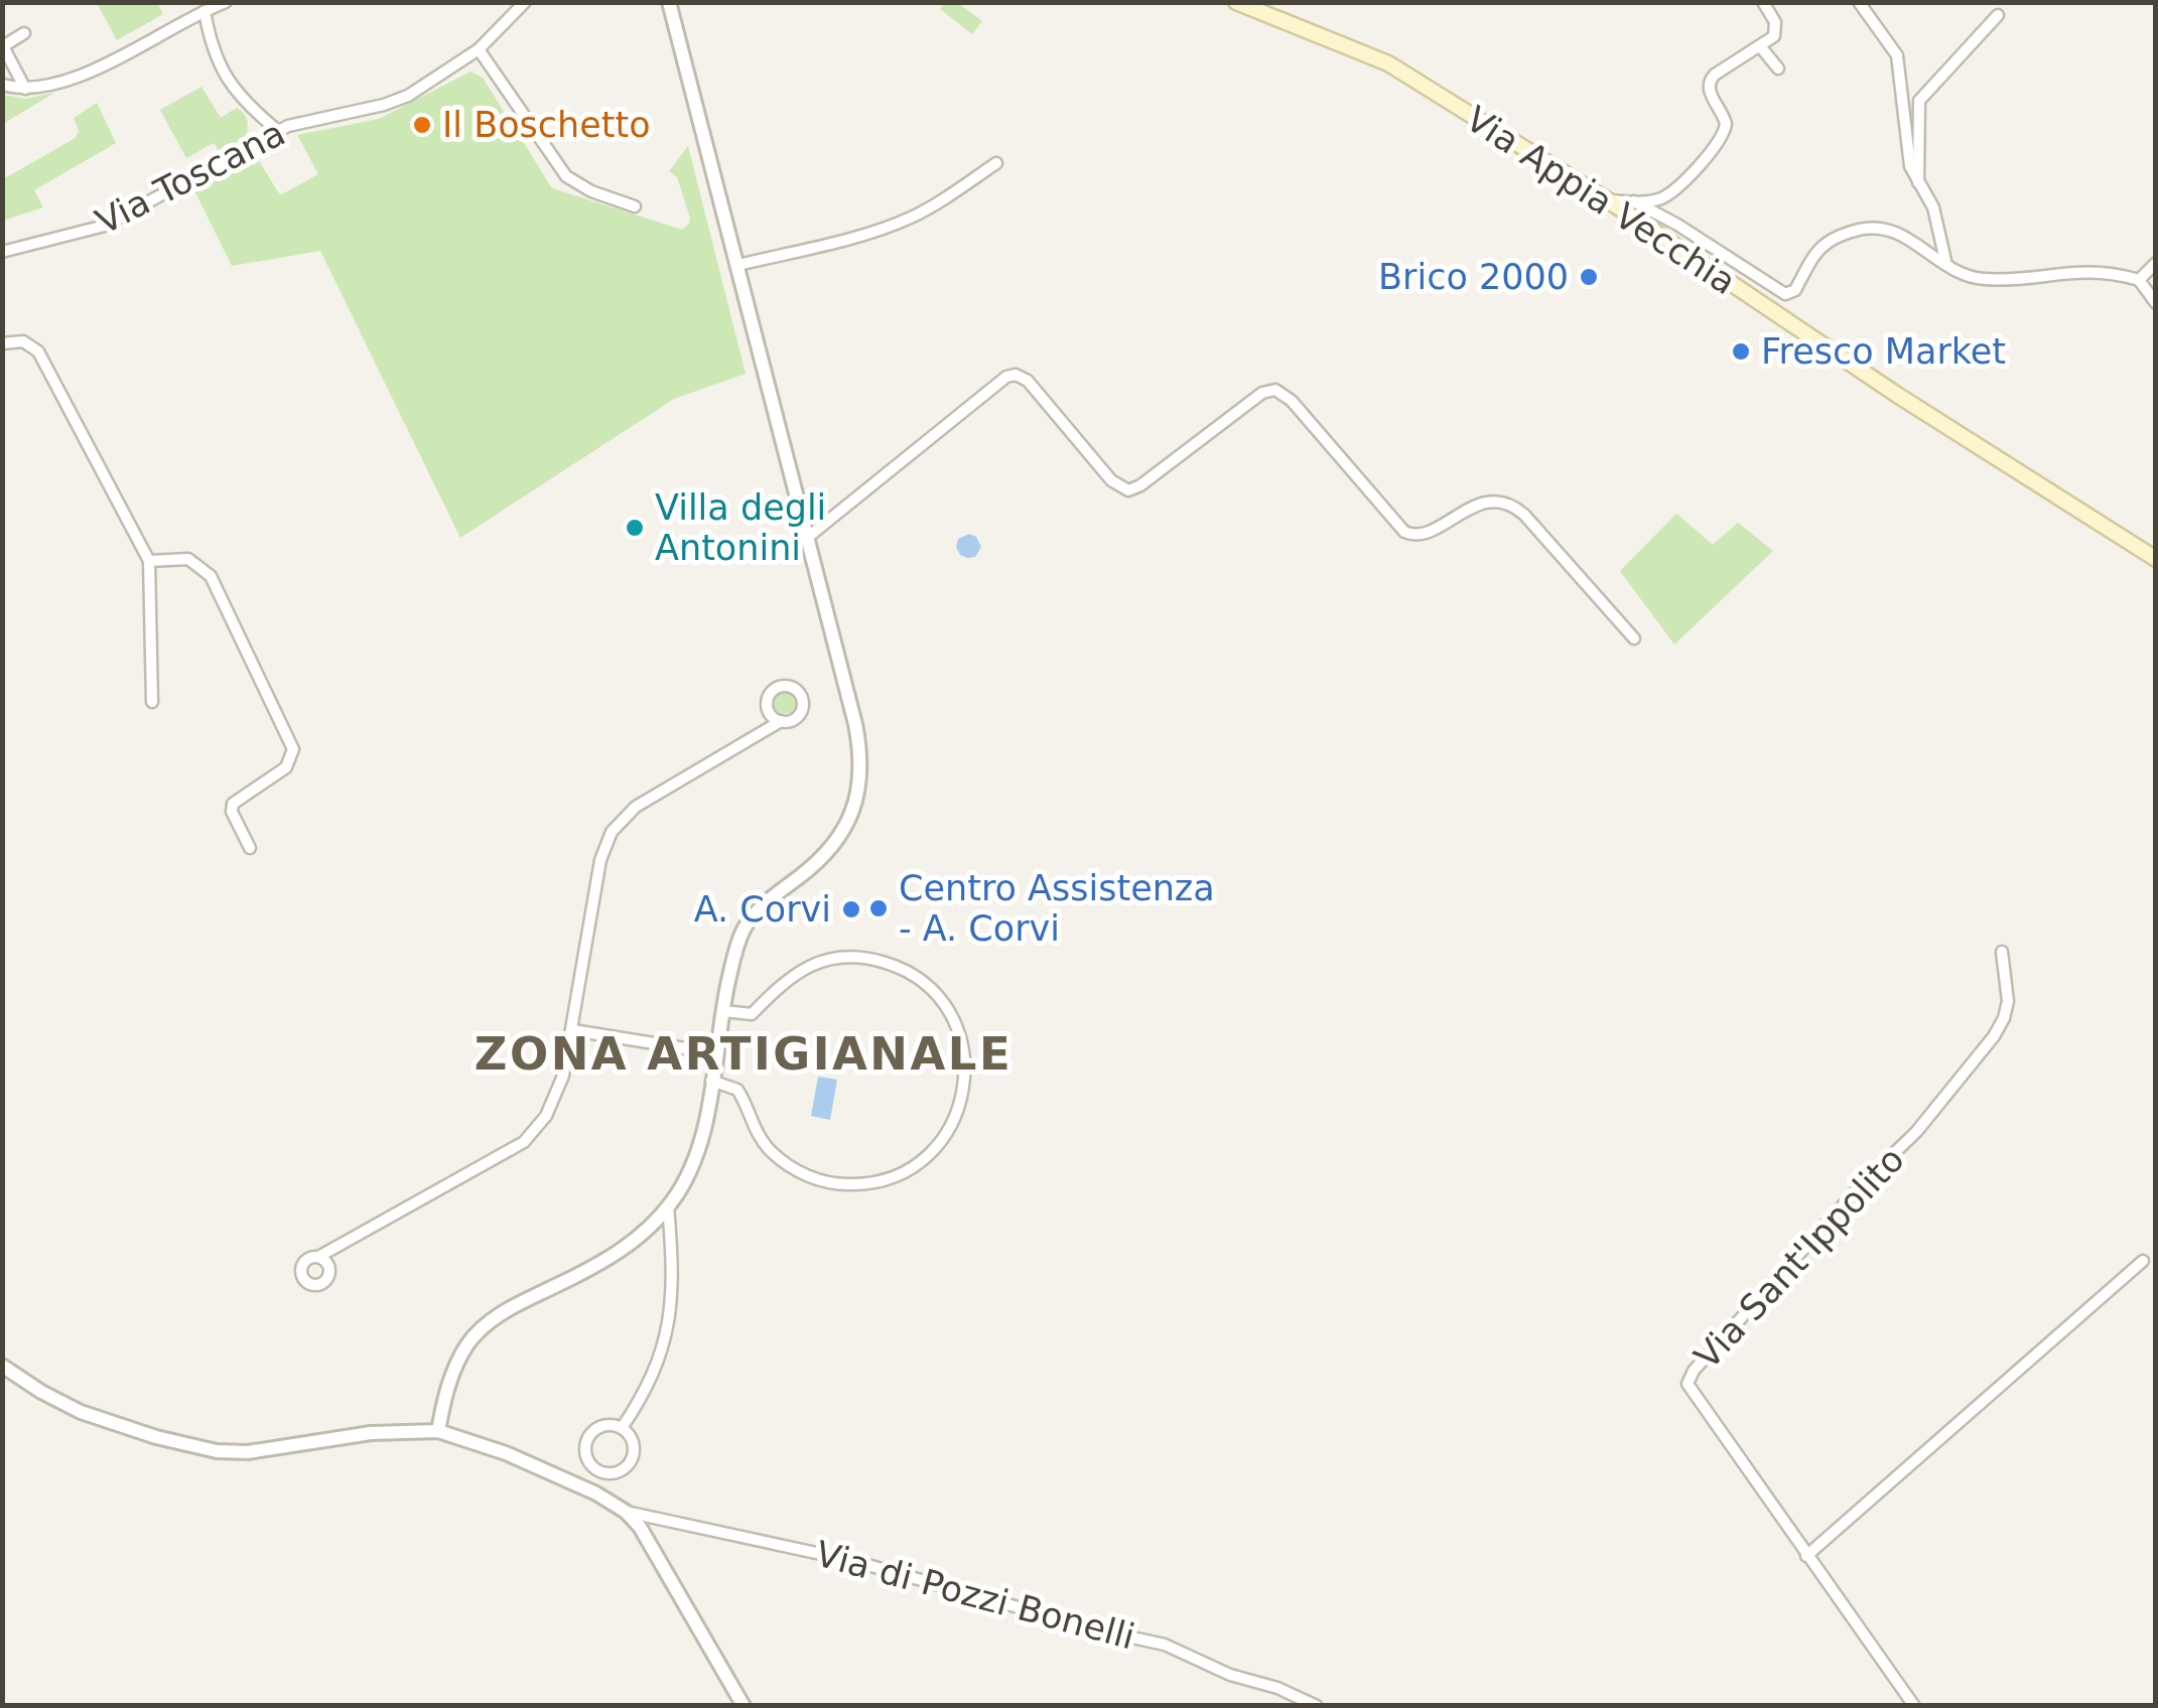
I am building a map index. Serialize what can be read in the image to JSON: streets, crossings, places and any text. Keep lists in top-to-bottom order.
{
  "streets": {
    "main road": ["Via Appia Vecchia"],
    "street": ["Via Toscana", "Via Sant'Ippolito", "Via di Pozzi Bonelli"]
  },
  "districts": ["ZONA ARTIGIANALE"],
  "places": [
    "Il Boschetto",
    "Brico 2000",
    "Fresco Market",
    "Villa degli Antonini",
    "Centro Assistenza - A. Corvi",
    "A. Corvi"
  ]
}
